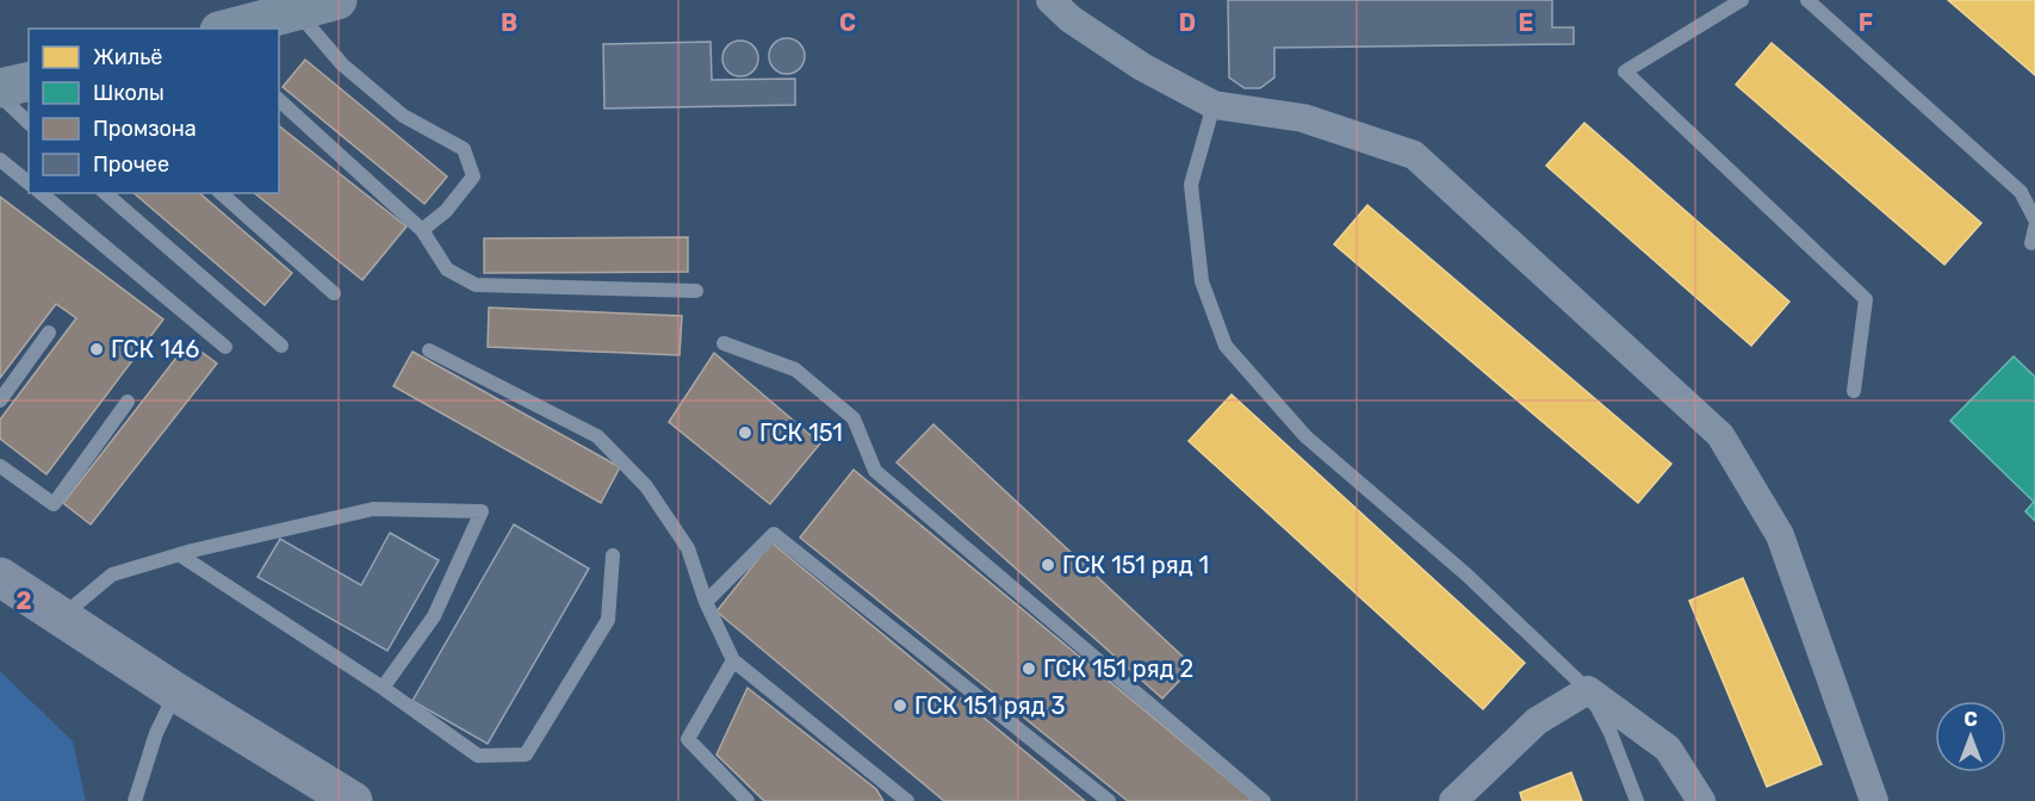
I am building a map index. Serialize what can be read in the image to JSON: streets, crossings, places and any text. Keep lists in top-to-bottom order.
{
  "places": [
    "ГСК 146",
    "ГСК 151",
    "ГСК 151 ряд 1",
    "ГСК 151 ряд 2",
    "ГСК 151 ряд 3"
  ],
  "legend": [
    "Жильё",
    "Школы",
    "Промзона",
    "Прочее"
  ],
  "north": "top",
  "grid": {
    "columns": [
      "B",
      "C",
      "D",
      "E",
      "F"
    ],
    "rows": ["2"]
  }
}
